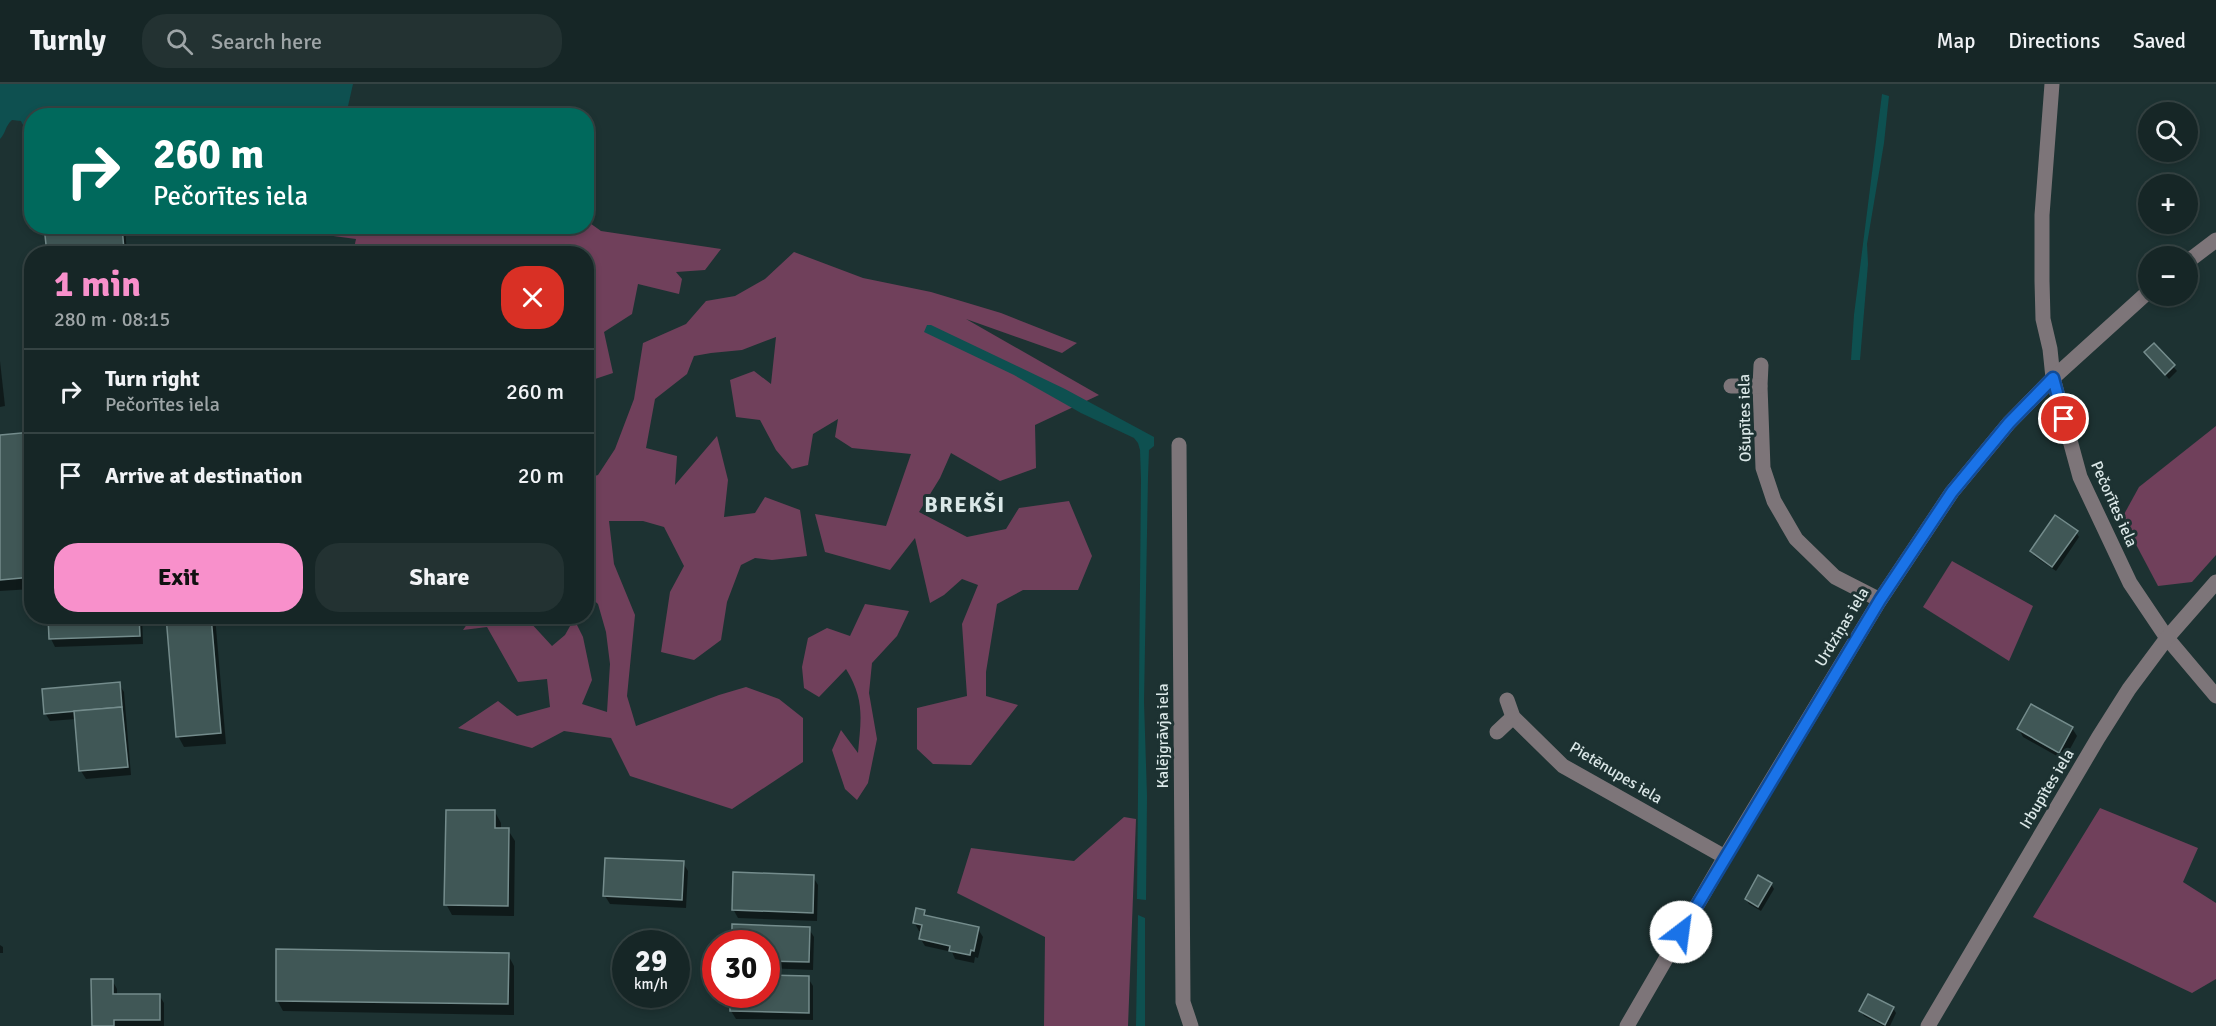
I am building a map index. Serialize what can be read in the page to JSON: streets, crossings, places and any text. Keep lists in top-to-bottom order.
{
  "streets": {
    "street": [
      "Ošupītes iela",
      "Pečorītes iela",
      "Urdziņas iela",
      "Kalējgrāvja iela",
      "Pietēnupes iela",
      "Irbupītes iela"
    ]
  },
  "crossings": [
    ["Ošupītes iela", "Urdziņas iela"],
    ["Pečorītes iela", "Urdziņas iela"],
    ["Pečorītes iela", "Irbupītes iela"],
    ["Urdziņas iela", "Pietēnupes iela"]
  ],
  "districts": ["BREKŠI"],
  "page": {
    "header": "Turnly",
    "search": "Search here",
    "nav": ["Map", "Directions", "Saved"],
    "map_buttons": ["+", "−"],
    "turn": ["260 m", "Pečorītes iela"],
    "heading": ["1 min", "280 m · 08:15"],
    "list": [
      {
        "name": "Turn right",
        "note": "Pečorītes iela",
        "value": "260 m"
      },
      {
        "name": "Arrive at destination",
        "value": "20 m"
      }
    ],
    "buttons": ["Exit", "Share"],
    "speed": "29 km/h",
    "limit": "30"
  }
}
